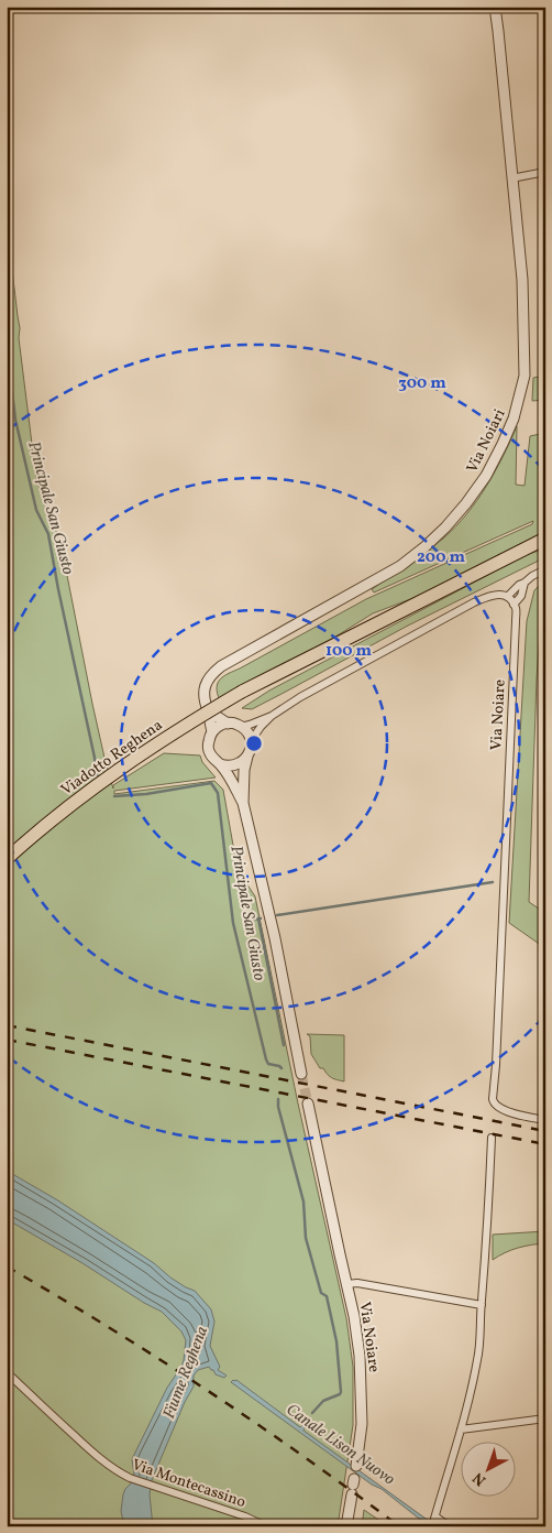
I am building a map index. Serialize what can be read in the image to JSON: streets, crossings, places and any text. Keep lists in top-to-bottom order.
{
  "streets": {
    "highway": ["Viadotto Reghena"],
    "street": ["Via Noiari", "Via Noiare", "Via Montecassino"]
  },
  "water": ["Principale San Giusto", "Fiume Reghena", "Canale Lison Nuovo"],
  "north": "bottom left",
  "rings": ["300 m", "200 m", "100 m"]
}
